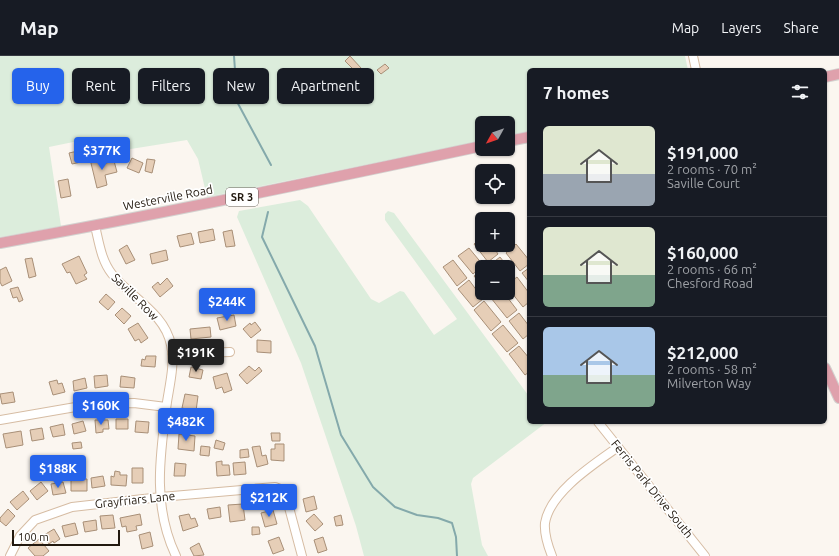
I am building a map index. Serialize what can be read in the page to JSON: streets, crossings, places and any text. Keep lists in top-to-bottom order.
{
  "streets": {
    "main road": ["SR 3", "Westerville Road"],
    "street": ["Saville Row", "Ferris Park Drive South", "Grayfriars Lane"]
  },
  "crossings": [
    ["Westerville Road", "Saville Row"],
    ["Saville Row", "Grayfriars Lane"]
  ],
  "scale_bar": "100 m",
  "north": "bottom left",
  "page": {
    "header": "Map",
    "nav": ["Map", "Layers", "Share"],
    "chip": [
      "Buy",
      "Rent",
      "Filters",
      "New",
      "Apartment"
    ],
    "heading": "7 homes",
    "map_buttons": ["+", "−"],
    "list": [
      {
        "name": "$191,000",
        "note": "2 rooms · 70 m² · Saville Court"
      },
      {
        "name": "$160,000",
        "note": "2 rooms · 66 m² · Chesford Road"
      },
      {
        "name": "$212,000",
        "note": "2 rooms · 58 m² · Milverton Way"
      }
    ],
    "price": [
      "$377K",
      "$244K",
      "$191K",
      "$160K",
      "$482K",
      "$188K",
      "$212K"
    ],
    "scale": "100 m"
  }
}
